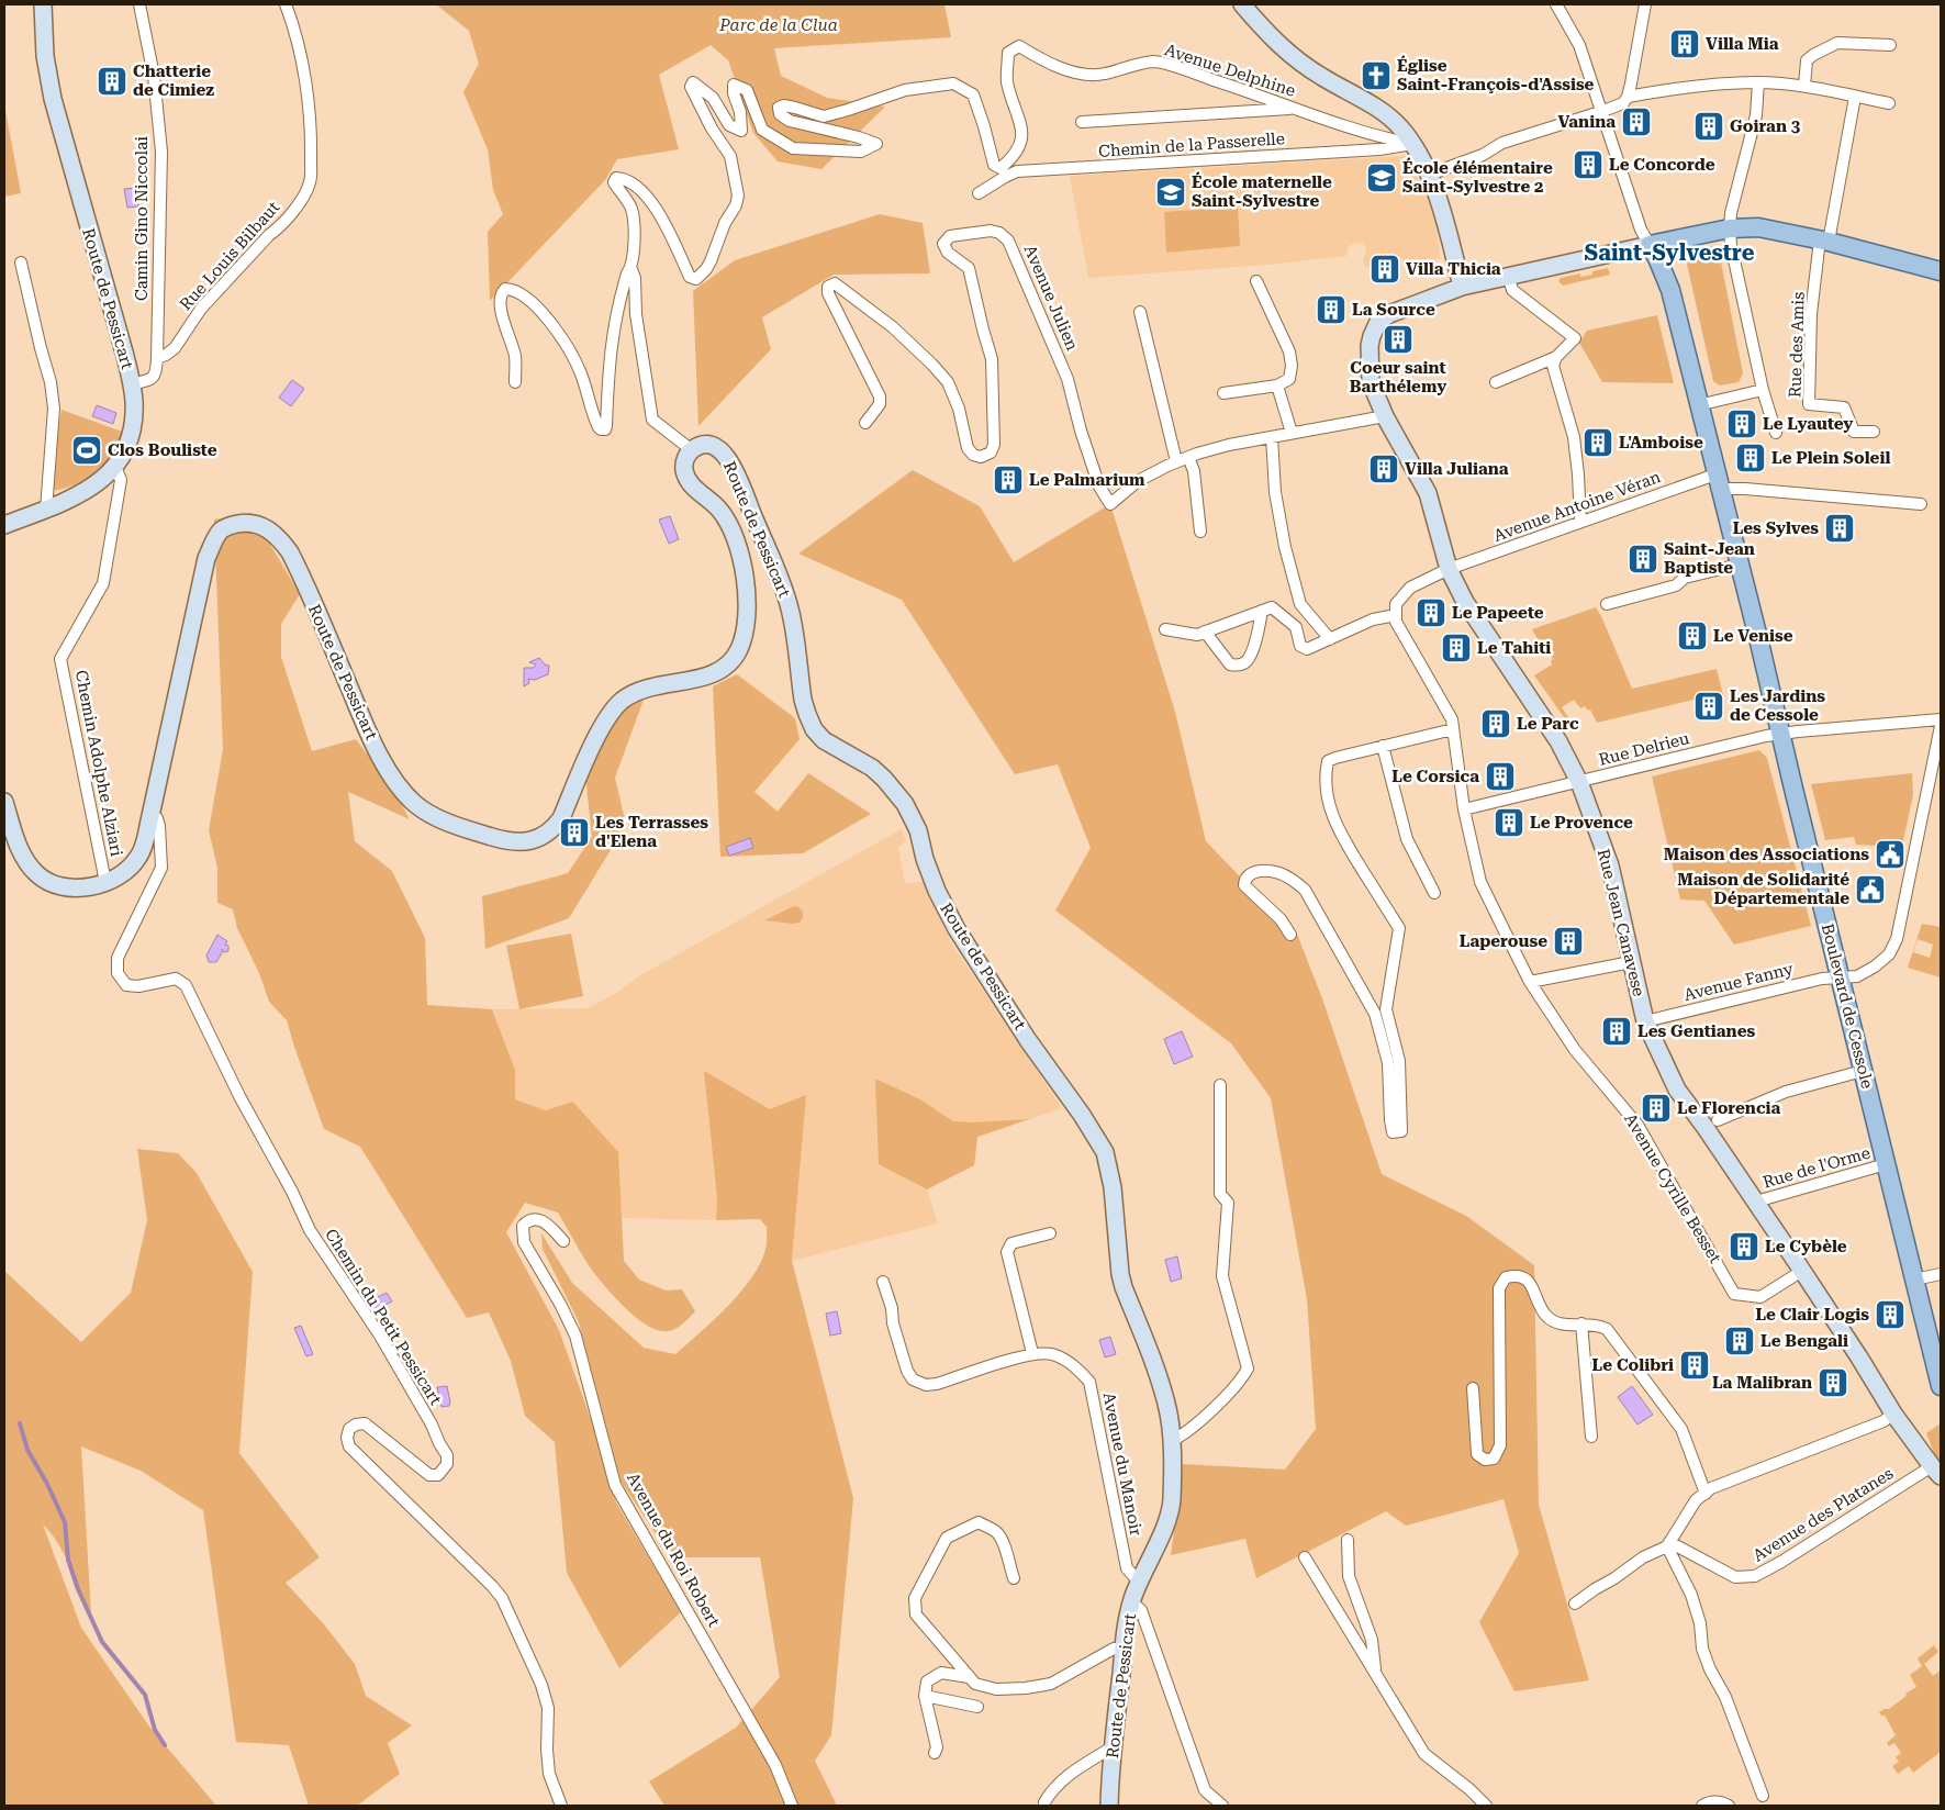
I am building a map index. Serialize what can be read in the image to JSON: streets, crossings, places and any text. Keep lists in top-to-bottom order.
{
  "streets": {
    "main road": ["Boulevard de Cessole"],
    "street": [
      "Avenue Delphine",
      "Chemin de la Passerelle",
      "Camin Gino Niccolai",
      "Rue Louis Bilbaut",
      "Avenue Julien",
      "Route de Pessicart",
      "Rue des Amis",
      "Avenue Antoine Véran",
      "Rue Delrieu",
      "Chemin Adolphe Alziari",
      "Rue Jean Canavese",
      "Avenue Fanny",
      "Rue de l'Orme",
      "Avenue Cyrille Besset",
      "Chemin du Petit Pessicart",
      "Avenue du Manoir",
      "Avenue des Platanes",
      "Avenue du Roi Robert"
    ]
  },
  "crossings": [
    ["Avenue Delphine", "Chemin de la Passerelle"],
    ["Camin Gino Niccolai", "Rue Louis Bilbaut"],
    ["Camin Gino Niccolai", "Route de Pessicart"],
    ["Route de Pessicart", "Chemin Adolphe Alziari"],
    ["Route de Pessicart", "Chemin du Petit Pessicart"],
    ["Route de Pessicart", "Avenue du Manoir"],
    ["Avenue Antoine Véran", "Rue Jean Canavese"],
    ["Avenue Antoine Véran", "Boulevard de Cessole"],
    ["Rue Delrieu", "Rue Jean Canavese"],
    ["Rue Delrieu", "Boulevard de Cessole"],
    ["Rue Delrieu", "Avenue Cyrille Besset"],
    ["Rue Jean Canavese", "Avenue Fanny"],
    ["Rue Jean Canavese", "Rue de l'Orme"],
    ["Rue Jean Canavese", "Avenue Cyrille Besset"],
    ["Avenue Fanny", "Boulevard de Cessole"],
    ["Boulevard de Cessole", "Rue de l'Orme"]
  ],
  "districts": ["Saint-Sylvestre"],
  "parks": ["Parc de la Clua"],
  "places": {
    "building": [
      "Villa Mia",
      "Chatterie de Cimiez",
      "Vanina",
      "Goiran 3",
      "Le Concorde",
      "Villa Thicia",
      "La Source",
      "Coeur saint Barthélemy",
      "Le Lyautey",
      "L'Amboise",
      "Le Plein Soleil",
      "Villa Juliana",
      "Le Palmarium",
      "Les Sylves",
      "Saint-Jean Baptiste",
      "Le Papeete",
      "Le Venise",
      "Le Tahiti",
      "Les Jardins de Cessole",
      "Le Parc",
      "Le Corsica",
      "Le Provence",
      "Les Terrasses d'Elena",
      "Laperouse",
      "Les Gentianes",
      "Le Florencia",
      "Le Cybèle",
      "Le Clair Logis",
      "Le Bengali",
      "Le Colibri",
      "La Malibran"
    ],
    "church": ["Église Saint-François-d'Assise"],
    "school or university": ["École élémentaire Saint-Sylvestre 2", "École maternelle Saint-Sylvestre"],
    "sports": ["Clos Bouliste"],
    "public building": ["Maison des Associations", "Maison de Solidarité Départementale"]
  }
}
